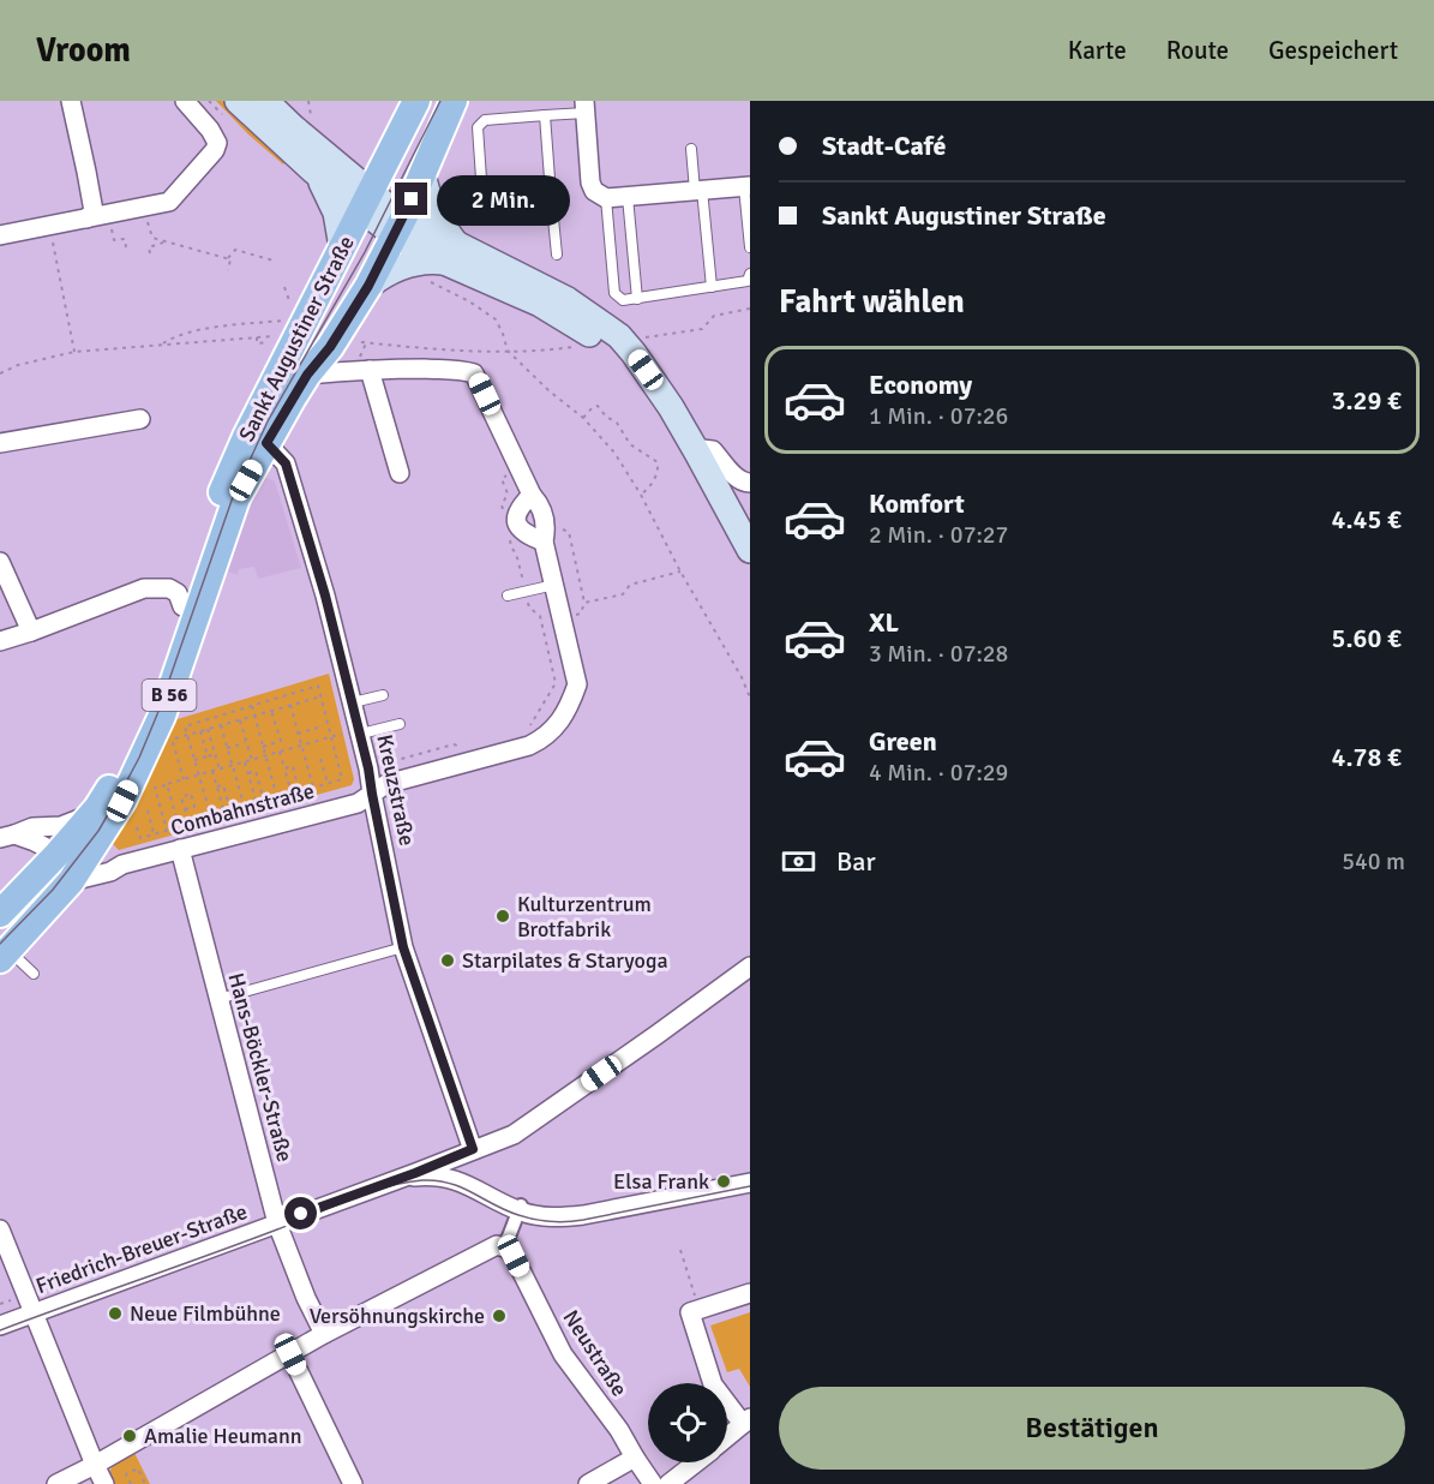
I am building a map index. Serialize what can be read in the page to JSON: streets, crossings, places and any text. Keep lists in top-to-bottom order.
{
  "streets": {
    "main road": ["Sankt Augustiner Straße", "B 56"],
    "street": [
      "Kreuzstraße",
      "Combahnstraße",
      "Hans-Böckler-Straße",
      "Friedrich-Breuer-Straße",
      "Neustraße"
    ]
  },
  "crossings": [
    ["Sankt Augustiner Straße", "Kreuzstraße"],
    ["Sankt Augustiner Straße", "Combahnstraße"],
    ["Kreuzstraße", "Combahnstraße"],
    ["Kreuzstraße", "Friedrich-Breuer-Straße"],
    ["Combahnstraße", "Hans-Böckler-Straße"],
    ["Hans-Böckler-Straße", "Friedrich-Breuer-Straße"]
  ],
  "places": [
    "Kulturzentrum Brotfabrik",
    "Starpilates & Staryoga",
    "Elsa Frank",
    "Neue Filmbühne",
    "Versöhnungskirche",
    "Amalie Heumann"
  ],
  "page": {
    "header": "Vroom",
    "nav": ["Karte", "Route", "Gespeichert"],
    "banner": ["Stadt-Café", "Sankt Augustiner Straße"],
    "bubble": "2 Min.",
    "heading": "Fahrt wählen",
    "list": [
      {
        "name": "Economy",
        "note": "1 Min. · 07:26",
        "value": "3.29 €"
      },
      {
        "name": "Komfort",
        "note": "2 Min. · 07:27",
        "value": "4.45 €"
      },
      {
        "name": "XL",
        "note": "3 Min. · 07:28",
        "value": "5.60 €"
      },
      {
        "name": "Green",
        "note": "4 Min. · 07:29",
        "value": "4.78 €"
      }
    ],
    "pay": ["Bar", "540 m"],
    "buttons": "Bestätigen"
  }
}
